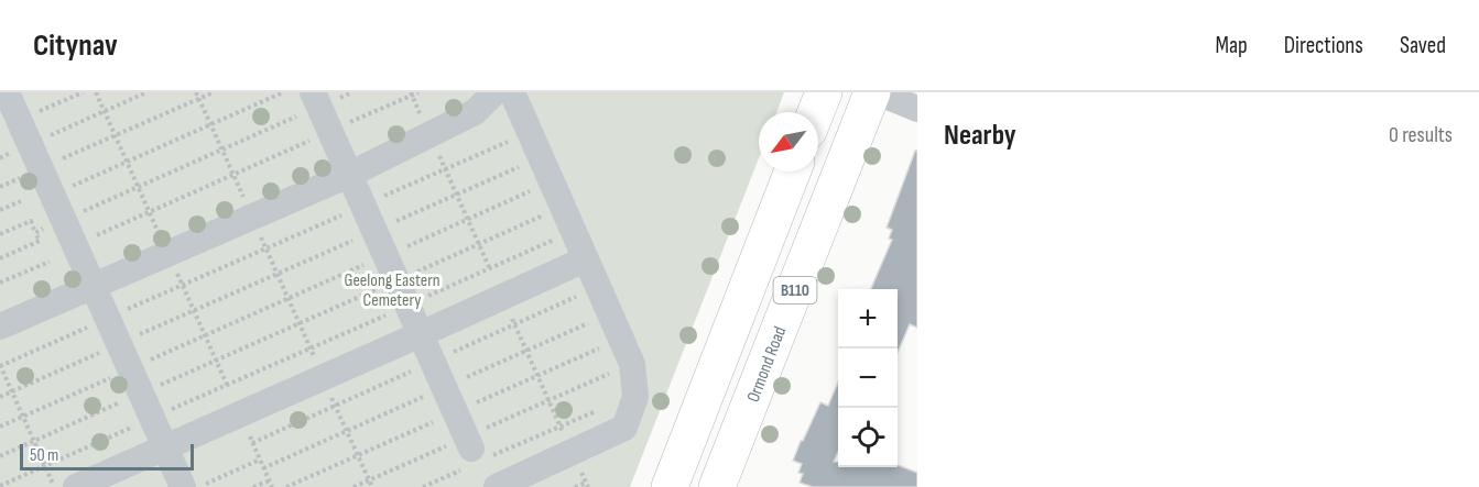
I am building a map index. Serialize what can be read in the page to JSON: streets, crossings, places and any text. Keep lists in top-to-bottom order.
{
  "streets": {
    "highway": ["B110", "Ormond Road"]
  },
  "parks": ["Geelong Eastern Cemetery"],
  "scale_bar": "50 m",
  "north": "bottom left",
  "page": {
    "header": "Citynav",
    "nav": ["Map", "Directions", "Saved"],
    "heading": ["Nearby", "0 results"],
    "map_buttons": ["+", "−"],
    "scale": "50 m"
  }
}
